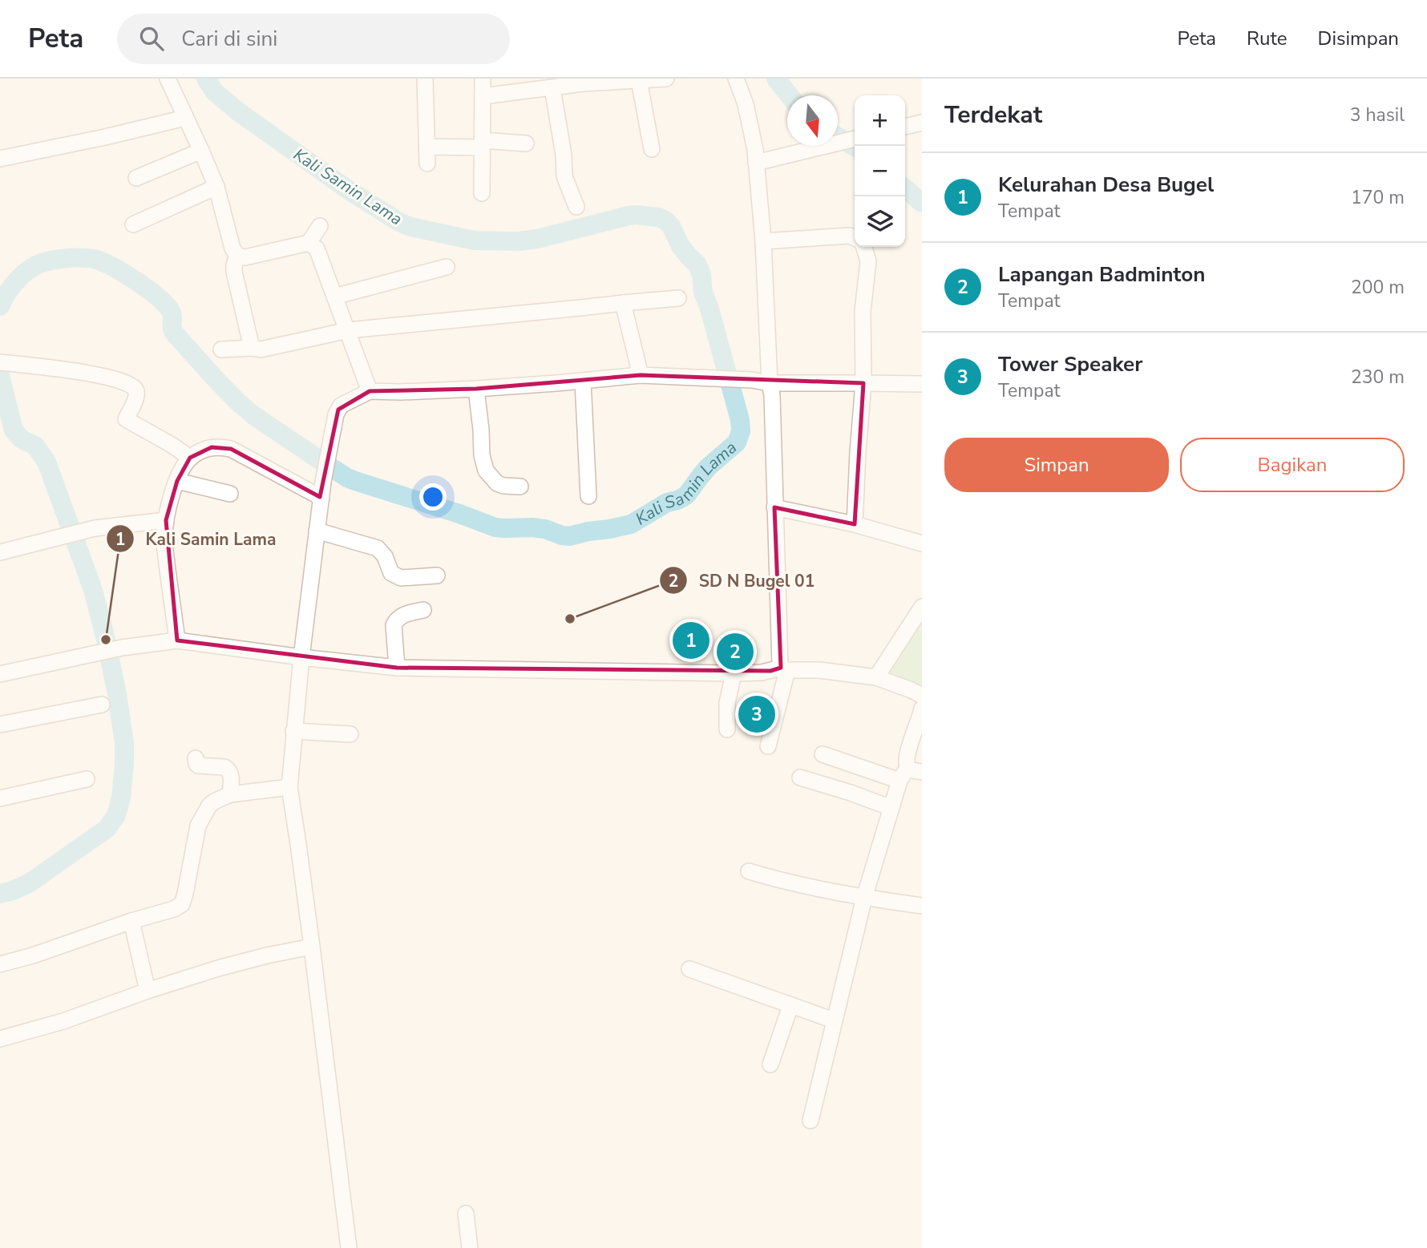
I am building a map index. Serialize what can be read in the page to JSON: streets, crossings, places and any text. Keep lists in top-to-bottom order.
{
  "water": ["Kali Samin Lama"],
  "places": ["SD N Bugel 01", "Kali Samin Lama"],
  "north": "bottom",
  "page": {
    "header": "Peta",
    "search": "Cari di sini",
    "nav": ["Peta", "Rute", "Disimpan"],
    "heading": ["Terdekat", "3 hasil"],
    "map_buttons": ["+", "−"],
    "list": [
      {
        "mark": "1",
        "name": "Kelurahan Desa Bugel",
        "note": "Tempat",
        "value": "170 m"
      },
      {
        "mark": "2",
        "name": "Lapangan Badminton",
        "note": "Tempat",
        "value": "200 m"
      },
      {
        "mark": "3",
        "name": "Tower Speaker",
        "note": "Tempat",
        "value": "230 m"
      }
    ],
    "buttons": ["Simpan", "Bagikan"],
    "pins": ["1", "2", "3"]
  }
}
